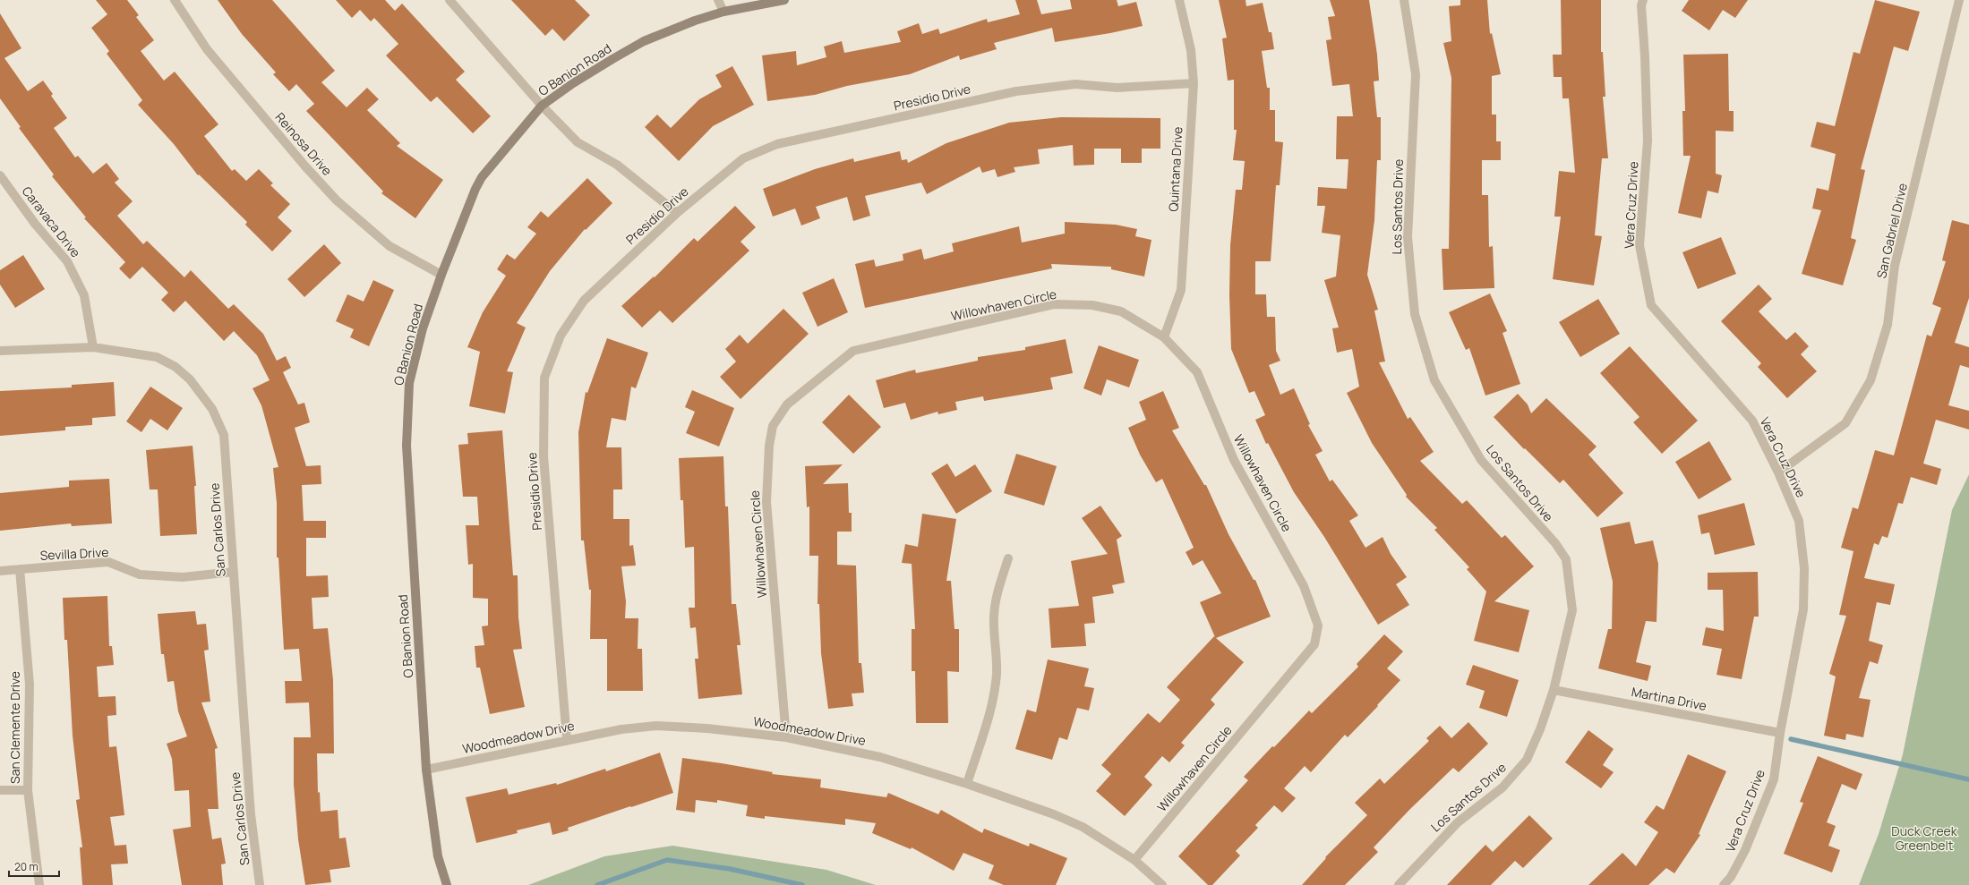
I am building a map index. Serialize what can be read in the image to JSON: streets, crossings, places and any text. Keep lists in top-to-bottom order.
{
  "streets": {
    "street": [
      "O Banion Road",
      "Presidio Drive",
      "Reinosa Drive",
      "Quintana Drive",
      "Vera Cruz Drive",
      "Los Santos Drive",
      "Caravaca Drive",
      "San Gabriel Drive",
      "Willowhaven Circle",
      "San Carlos Drive",
      "Sevilla Drive",
      "Martina Drive",
      "San Clemente Drive",
      "Woodmeadow Drive"
    ]
  },
  "crossings": [
    ["O Banion Road", "Reinosa Drive"],
    ["O Banion Road", "Woodmeadow Drive"],
    ["Presidio Drive", "Quintana Drive"],
    ["Presidio Drive", "Woodmeadow Drive"],
    ["Quintana Drive", "Willowhaven Circle"],
    ["Vera Cruz Drive", "San Gabriel Drive"],
    ["Vera Cruz Drive", "Martina Drive"],
    ["Los Santos Drive", "Martina Drive"],
    ["Caravaca Drive", "San Carlos Drive"],
    ["Willowhaven Circle", "Woodmeadow Drive"],
    ["San Carlos Drive", "Sevilla Drive"],
    ["Sevilla Drive", "San Clemente Drive"]
  ],
  "parks": ["Duck Creek Greenbelt"],
  "scale_bar": "20 m"
}
